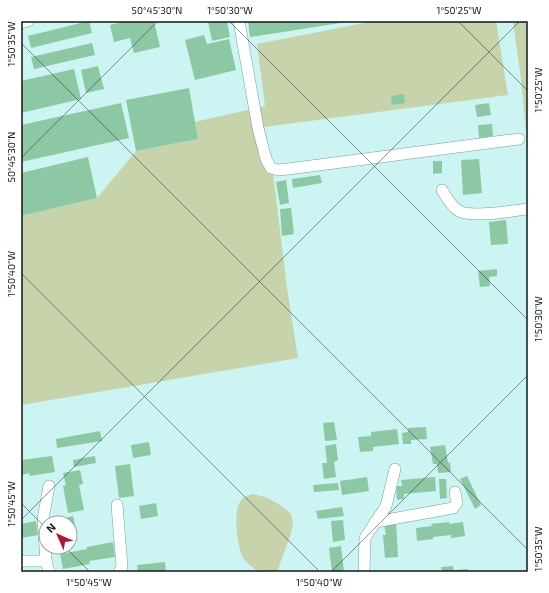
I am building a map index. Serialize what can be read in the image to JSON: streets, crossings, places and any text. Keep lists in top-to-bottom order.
{
  "north": "top left",
  "coordinates": [
    "50°45'30\"N",
    "1°50'30\"W",
    "1°50'25\"W",
    "1°50'35\"W",
    "1°50'40\"W",
    "1°50'45\"W"
  ]
}
